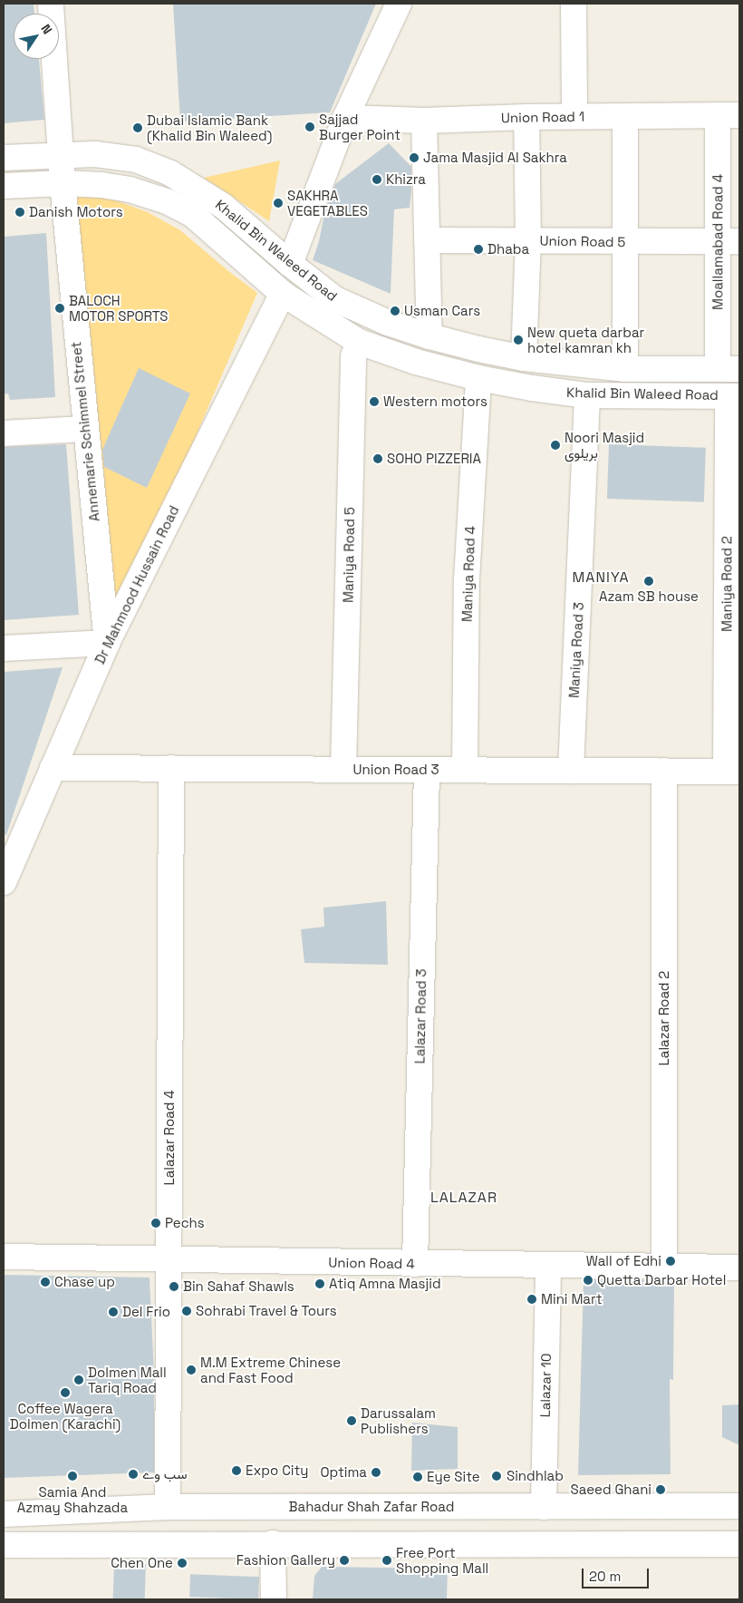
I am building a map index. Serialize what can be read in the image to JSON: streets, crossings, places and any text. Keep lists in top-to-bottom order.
{
  "streets": {
    "street": [
      "Union Road 1",
      "Union Road 5",
      "Moallamabad Road 4",
      "Khalid Bin Waleed Road",
      "Annemarie Schimmel Street",
      "Maniya Road 5",
      "Maniya Road 4",
      "Maniya Road 2",
      "Dr Mahmood Hussain Road",
      "Maniya Road 3",
      "Union Road 3",
      "Lalazar Road 3",
      "Lalazar Road 2",
      "Lalazar Road 4",
      "Union Road 4",
      "Lalazar 10",
      "Bahadur Shah Zafar Road"
    ]
  },
  "crossings": [
    ["Union Road 1", "Moallamabad Road 4"],
    ["Union Road 5", "Moallamabad Road 4"],
    ["Moallamabad Road 4", "Khalid Bin Waleed Road"],
    ["Khalid Bin Waleed Road", "Annemarie Schimmel Street"],
    ["Khalid Bin Waleed Road", "Maniya Road 5"],
    ["Khalid Bin Waleed Road", "Maniya Road 4"],
    ["Khalid Bin Waleed Road", "Maniya Road 2"],
    ["Khalid Bin Waleed Road", "Dr Mahmood Hussain Road"],
    ["Khalid Bin Waleed Road", "Maniya Road 3"],
    ["Annemarie Schimmel Street", "Dr Mahmood Hussain Road"],
    ["Maniya Road 5", "Union Road 3"],
    ["Maniya Road 4", "Union Road 3"],
    ["Maniya Road 2", "Union Road 3"],
    ["Dr Mahmood Hussain Road", "Union Road 3"],
    ["Maniya Road 3", "Union Road 3"],
    ["Union Road 3", "Lalazar Road 3"],
    ["Union Road 3", "Lalazar Road 2"],
    ["Union Road 3", "Lalazar Road 4"],
    ["Lalazar Road 3", "Union Road 4"],
    ["Lalazar Road 2", "Union Road 4"],
    ["Lalazar Road 4", "Union Road 4"],
    ["Lalazar Road 4", "Bahadur Shah Zafar Road"],
    ["Union Road 4", "Lalazar 10"],
    ["Lalazar 10", "Bahadur Shah Zafar Road"]
  ],
  "districts": ["MANIYA", "LALAZAR"],
  "places": [
    "Sajjad Burger Point",
    "Dubai Islamic Bank (Khalid Bin Waleed)",
    "Jama Masjid Al Sakhra",
    "Khizra",
    "SAKHRA VEGETABLES",
    "Danish Motors",
    "Dhaba",
    "BALOCH MOTOR SPORTS",
    "Usman Cars",
    "New queta darbar hotel kamran kh",
    "Western motors",
    "Noori Masjid بریلوی",
    "SOHO PIZZERIA",
    "Azam SB house",
    "Pechs",
    "Wall of Edhi",
    "Quetta Darbar Hotel",
    "Chase up",
    "Atiq Amna Masjid",
    "Bin Sahaf Shawls",
    "Mini Mart",
    "Sohrabi Travel & Tours",
    "Del Frio",
    "M.M Extreme Chinese and Fast Food",
    "Dolmen Mall Tariq Road",
    "Coffee Wagera Dolmen (Karachi)",
    "Darussalam Publishers",
    "Expo City",
    "Optima",
    "سب وے",
    "Samia And Azmay Shahzada",
    "Sindhlab",
    "Eye Site",
    "Saeed Ghani",
    "Fashion Gallery",
    "Free Port Shopping Mall",
    "Chen One"
  ],
  "scale_bar": "20 m",
  "north": "top right"
}
